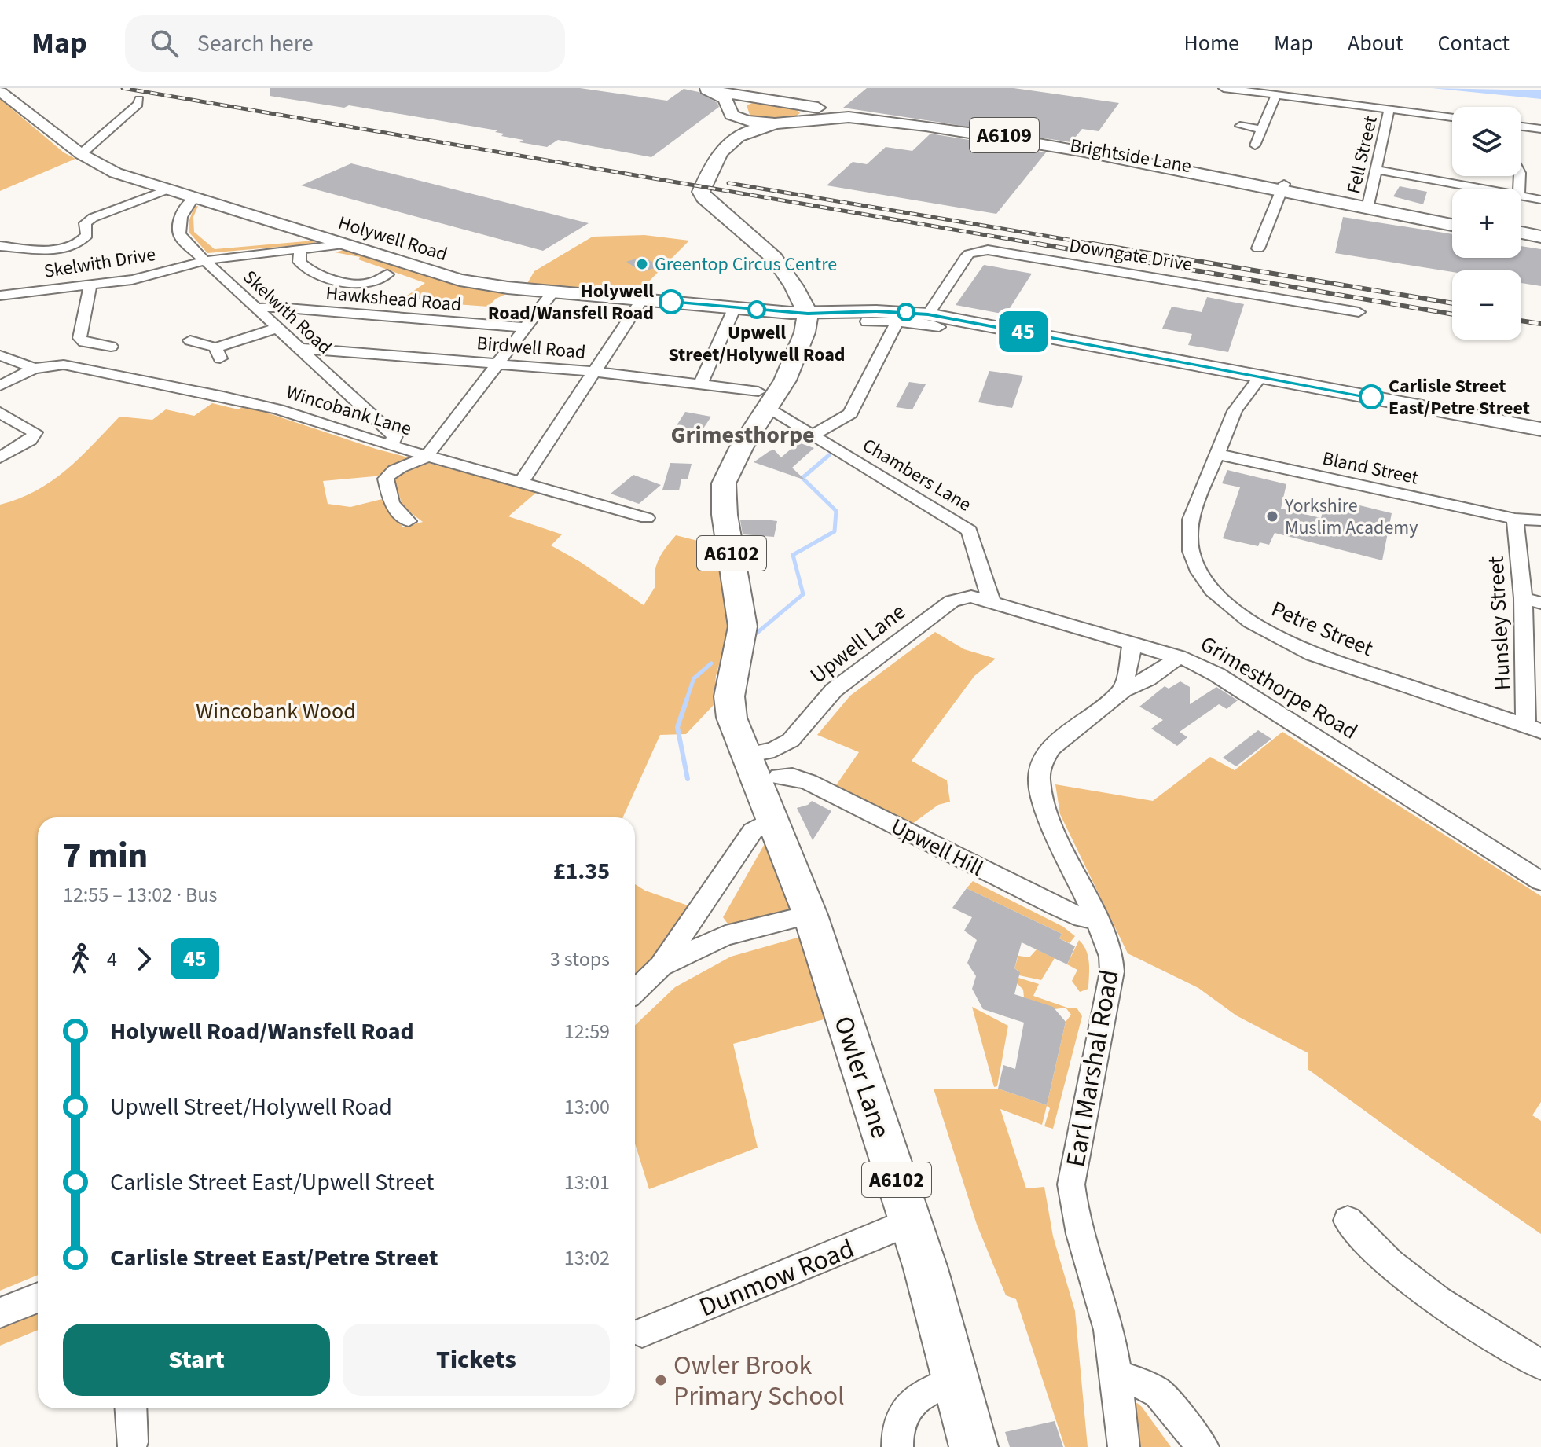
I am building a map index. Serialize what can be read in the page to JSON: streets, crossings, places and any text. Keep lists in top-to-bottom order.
{
  "streets": {
    "main road": [
      "A6109",
      "Brightside Lane",
      "Holywell Road",
      "A6102",
      "Owler Lane"
    ],
    "street": [
      "Fell Street",
      "Downgate Drive",
      "Skelwith Drive",
      "Hawkshead Road",
      "Skelwith Road",
      "Birdwell Road",
      "Wincobank Lane",
      "Bland Street",
      "Chambers Lane",
      "Hunsley Street",
      "Petre Street",
      "Upwell Lane",
      "Grimesthorpe Road",
      "Upwell Hill",
      "Earl Marshal Road",
      "Dunmow Road"
    ]
  },
  "crossings": [
    ["Holywell Road", "Downgate Drive"],
    ["Holywell Road", "Skelwith Drive"],
    ["Holywell Road", "Skelwith Road"],
    ["Holywell Road", "A6102"],
    ["Holywell Road", "Petre Street"],
    ["Skelwith Drive", "Skelwith Road"],
    ["Hawkshead Road", "Skelwith Road"],
    ["Skelwith Road", "Birdwell Road"],
    ["Skelwith Road", "Wincobank Lane"],
    ["Birdwell Road", "Chambers Lane"],
    ["Birdwell Road", "A6102"],
    ["Bland Street", "Hunsley Street"],
    ["Bland Street", "Petre Street"],
    ["Chambers Lane", "A6102"],
    ["Chambers Lane", "Grimesthorpe Road"],
    ["A6102", "Upwell Lane"],
    ["A6102", "Upwell Hill"],
    ["A6102", "Owler Lane"],
    ["Hunsley Street", "Petre Street"],
    ["Upwell Lane", "Grimesthorpe Road"],
    ["Upwell Lane", "Upwell Hill"],
    ["Upwell Lane", "Owler Lane"],
    ["Grimesthorpe Road", "Earl Marshal Road"],
    ["Upwell Hill", "Earl Marshal Road"],
    ["Upwell Hill", "Owler Lane"],
    ["Owler Lane", "Dunmow Road"]
  ],
  "districts": ["Grimesthorpe"],
  "parks": ["Wincobank Wood"],
  "places": [
    "Greentop Circus Centre",
    "Holywell Road/Wansfell Road",
    "Upwell Street/Holywell Road",
    "Carlisle Street East/Petre Street",
    "Yorkshire Muslim Academy",
    "Owler Brook Primary School"
  ],
  "lines": ["bus line 45"],
  "page": {
    "header": "Map",
    "search": "Search here",
    "nav": [
      "Home",
      "Map",
      "About",
      "Contact"
    ],
    "on_map": "45",
    "map_buttons": ["+", "−"],
    "heading": ["7 min", "12:55 – 13:02 · Bus", "£1.35"],
    "legs": ["4", "45", "3 stops"],
    "list": [
      {
        "name": "Holywell Road/Wansfell Road",
        "value": "12:59"
      },
      {
        "name": "Upwell Street/Holywell Road",
        "value": "13:00"
      },
      {
        "name": "Carlisle Street East/Upwell Street",
        "value": "13:01"
      },
      {
        "name": "Carlisle Street East/Petre Street",
        "value": "13:02"
      }
    ],
    "buttons": ["Start", "Tickets"]
  }
}
